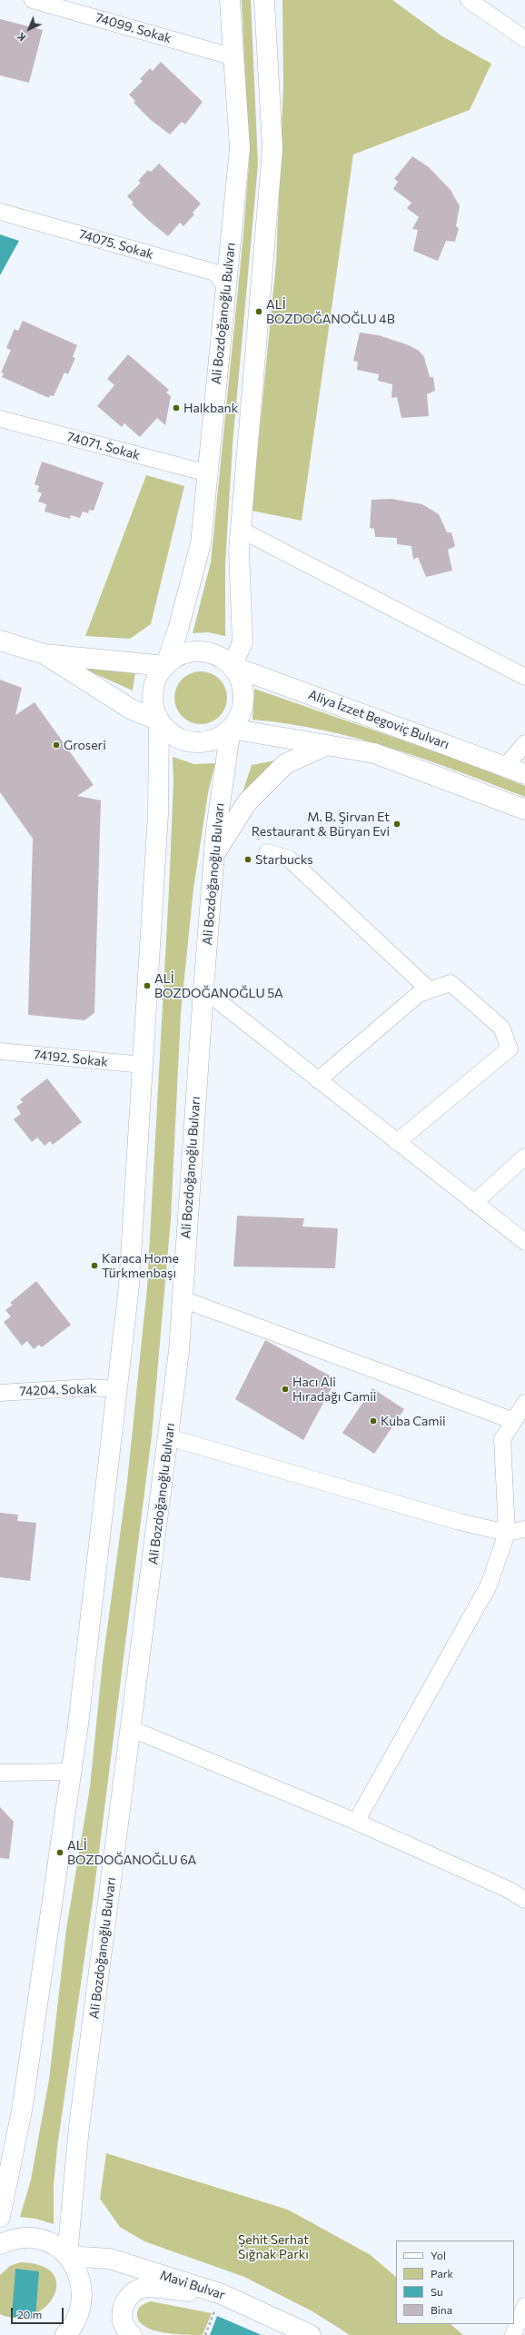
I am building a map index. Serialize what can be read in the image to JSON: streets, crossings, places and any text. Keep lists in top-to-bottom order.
{
  "streets": {
    "main road": ["Ali Bozdoğanoğlu Bulvarı", "Aliya İzzet Begoviç Bulvarı", "Mavi Bulvar"],
    "street": [
      "74099. Sokak",
      "74075. Sokak",
      "74071. Sokak",
      "74192. Sokak",
      "74204. Sokak"
    ]
  },
  "crossings": [
    ["74099. Sokak", "Ali Bozdoğanoğlu Bulvarı"],
    ["74075. Sokak", "Ali Bozdoğanoğlu Bulvarı"],
    ["Ali Bozdoğanoğlu Bulvarı", "74071. Sokak"],
    ["Ali Bozdoğanoğlu Bulvarı", "Aliya İzzet Begoviç Bulvarı"],
    ["Ali Bozdoğanoğlu Bulvarı", "Mavi Bulvar"]
  ],
  "parks": ["Şehit Serhat Sığnak Parkı"],
  "places": [
    "ALİ BOZDOĞANOĞLU 4B",
    "Halkbank",
    "Groseri",
    "M. B. Şirvan Et Restaurant & Büryan Evi",
    "Starbucks",
    "ALİ BOZDOĞANOĞLU 5A",
    "Karaca Home Türkmenbaşı",
    "Hacı Ali Hıradağı Camii",
    "Kuba Camii",
    "ALİ BOZDOĞANOĞLU 6A"
  ],
  "legend": [
    "Yol",
    "Park",
    "Su",
    "Bina"
  ],
  "scale_bar": "20 m",
  "north": "bottom left"
}
